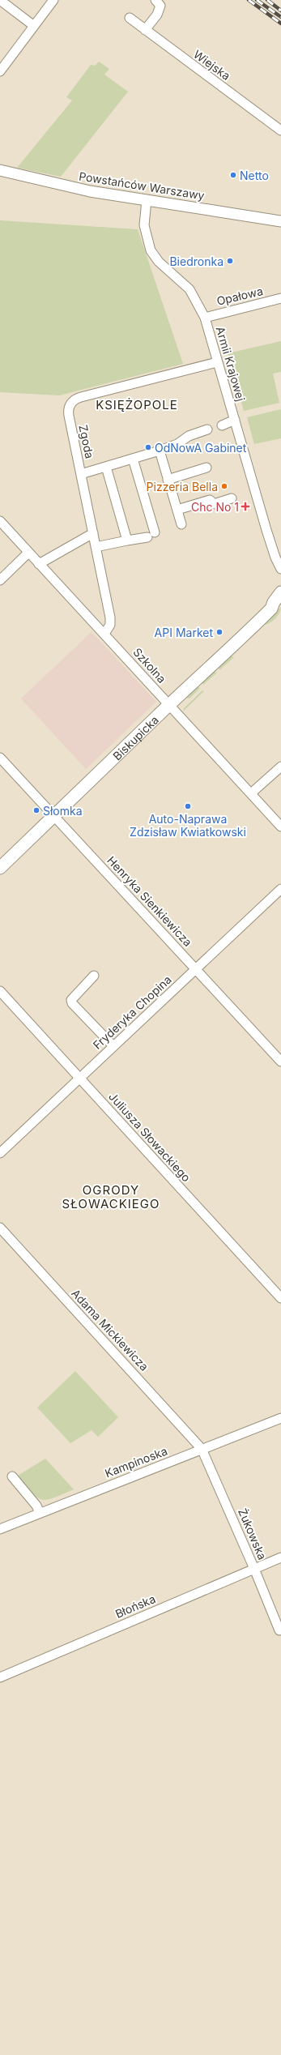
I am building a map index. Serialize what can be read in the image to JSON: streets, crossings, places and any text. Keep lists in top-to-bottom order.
{
  "streets": {
    "main road": ["Biskupicka"],
    "street": [
      "Wiejska",
      "Powstańców Warszawy",
      "Opałowa",
      "Armii Krajowej",
      "Zgoda",
      "Szkolna",
      "Henryka Sienkiewicza",
      "Fryderyka Chopina",
      "Juliusza Słowackiego",
      "Adama Mickiewicza",
      "Kampinoska",
      "Żukowska",
      "Błońska"
    ]
  },
  "crossings": [
    ["Powstańców Warszawy", "Armii Krajowej"],
    ["Opałowa", "Armii Krajowej"],
    ["Armii Krajowej", "Zgoda"],
    ["Zgoda", "Szkolna"],
    ["Szkolna", "Biskupicka"],
    ["Biskupicka", "Henryka Sienkiewicza"],
    ["Henryka Sienkiewicza", "Fryderyka Chopina"],
    ["Fryderyka Chopina", "Juliusza Słowackiego"],
    ["Adama Mickiewicza", "Kampinoska"],
    ["Adama Mickiewicza", "Żukowska"],
    ["Kampinoska", "Żukowska"],
    ["Żukowska", "Błońska"]
  ],
  "districts": ["KSIĘŻOPOLE", "OGRODY SŁOWACKIEGO"],
  "places": {
    "other": [
      "Netto",
      "Biedronka",
      "OdNowA Gabinet",
      "Pizzeria Bella",
      "API Market",
      "Auto-Naprawa Zdzisław Kwiatkowski",
      "Słomka"
    ],
    "health": ["Chc No 1"]
  }
}
